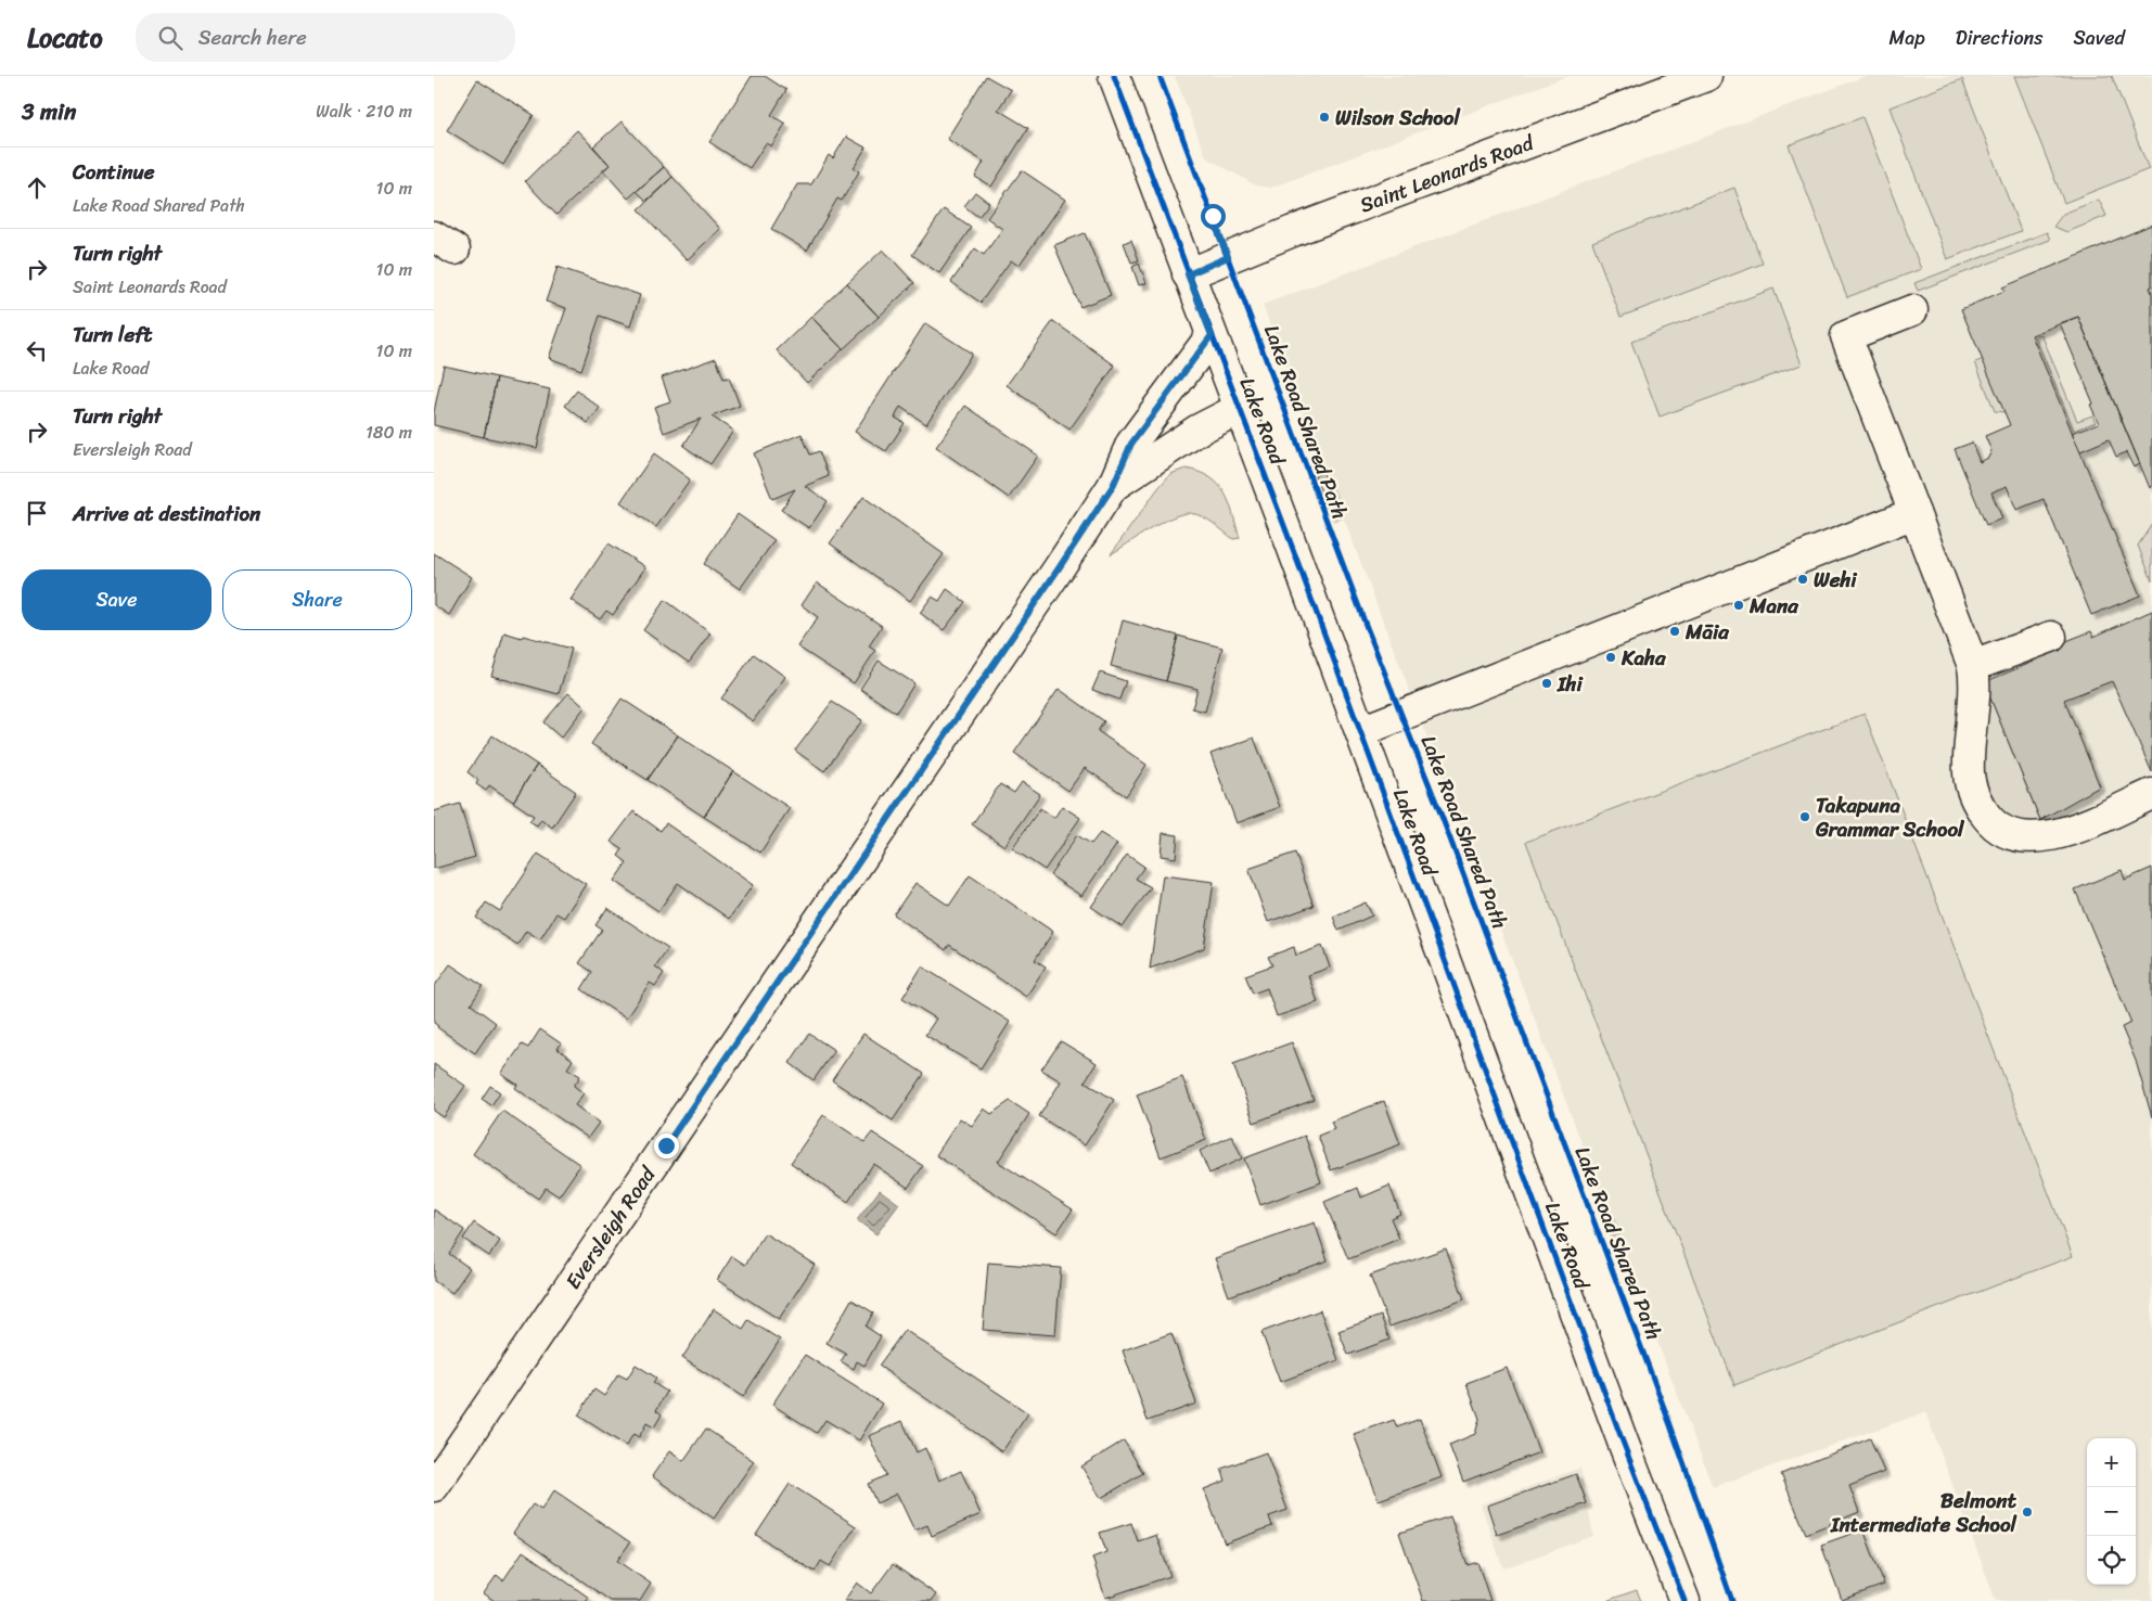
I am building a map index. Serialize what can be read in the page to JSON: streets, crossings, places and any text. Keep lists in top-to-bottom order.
{
  "streets": {
    "street": ["Saint Leonards Road", "Lake Road", "Eversleigh Road"],
    "cycle path": ["Lake Road Shared Path"]
  },
  "crossings": [
    ["Saint Leonards Road", "Lake Road"],
    ["Lake Road", "Eversleigh Road"]
  ],
  "places": [
    "Wilson School",
    "Wehi",
    "Mana",
    "Māia",
    "Kaha",
    "Ihi",
    "Takapuna Grammar School",
    "Belmont Intermediate School"
  ],
  "page": {
    "header": "Locato",
    "search": "Search here",
    "nav": ["Map", "Directions", "Saved"],
    "heading": ["3 min", "Walk · 210 m"],
    "list": [
      ["Continue", "Lake Road Shared Path", "10 m"],
      ["Turn right", "Saint Leonards Road", "10 m"],
      ["Turn left", "Lake Road", "10 m"],
      ["Turn right", "Eversleigh Road", "180 m"],
      "Arrive at destination"
    ],
    "buttons": ["Save", "Share"],
    "map_buttons": ["+", "−"]
  }
}
